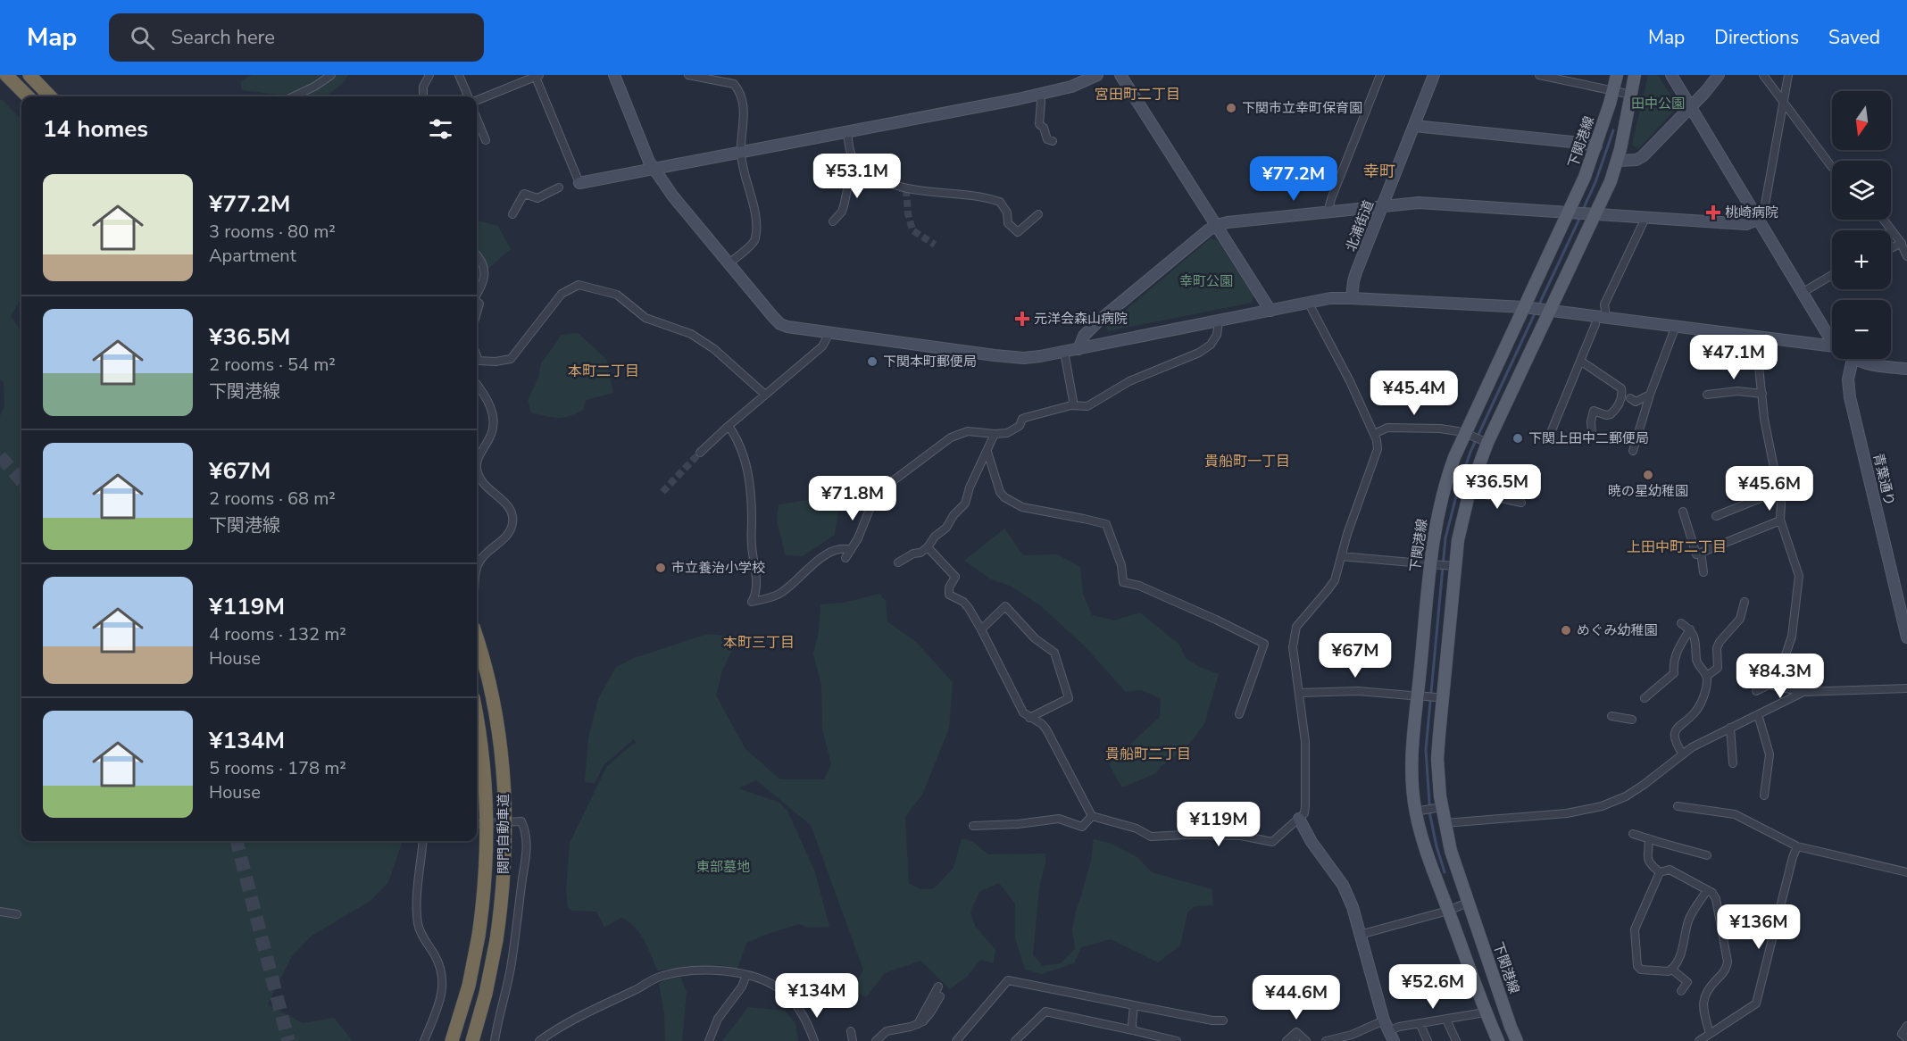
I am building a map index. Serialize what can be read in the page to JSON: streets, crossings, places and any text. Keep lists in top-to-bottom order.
{
  "streets": {
    "highway": ["関門自動車道"],
    "main road": ["下関港線"],
    "street": ["北浦街道", "青葉通り"]
  },
  "districts": [
    "宮田町二丁目",
    "幸町",
    "本町二丁目",
    "貴船町一丁目",
    "上田中町二丁目",
    "本町三丁目",
    "貴船町二丁目"
  ],
  "parks": ["田中公園", "幸町公園", "東部墓地"],
  "places": {
    "other": [
      "下関市立幸町保育園",
      "下関本町郵便局",
      "下関上田中二郵便局",
      "暁の星幼稚園",
      "市立養治小学校",
      "めぐみ幼稚園"
    ],
    "health": ["桃崎病院", "元洋会森山病院"]
  },
  "north": "bottom",
  "page": {
    "header": "Map",
    "search": "Search here",
    "nav": ["Map", "Directions", "Saved"],
    "map_buttons": ["+", "−"],
    "heading": "14 homes",
    "price": [
      "¥53.1M",
      "¥77.2M",
      "¥47.1M",
      "¥45.4M",
      "¥36.5M",
      "¥45.6M",
      "¥71.8M",
      "¥67M",
      "¥84.3M",
      "¥119M",
      "¥136M",
      "¥52.6M",
      "¥134M",
      "¥44.6M"
    ],
    "list": [
      {
        "name": "¥77.2M",
        "note": "3 rooms · 80 m² · Apartment"
      },
      {
        "name": "¥36.5M",
        "note": "2 rooms · 54 m² · 下関港線"
      },
      {
        "name": "¥67M",
        "note": "2 rooms · 68 m² · 下関港線"
      },
      {
        "name": "¥119M",
        "note": "4 rooms · 132 m² · House"
      },
      {
        "name": "¥134M",
        "note": "5 rooms · 178 m² · House"
      }
    ]
  }
}
